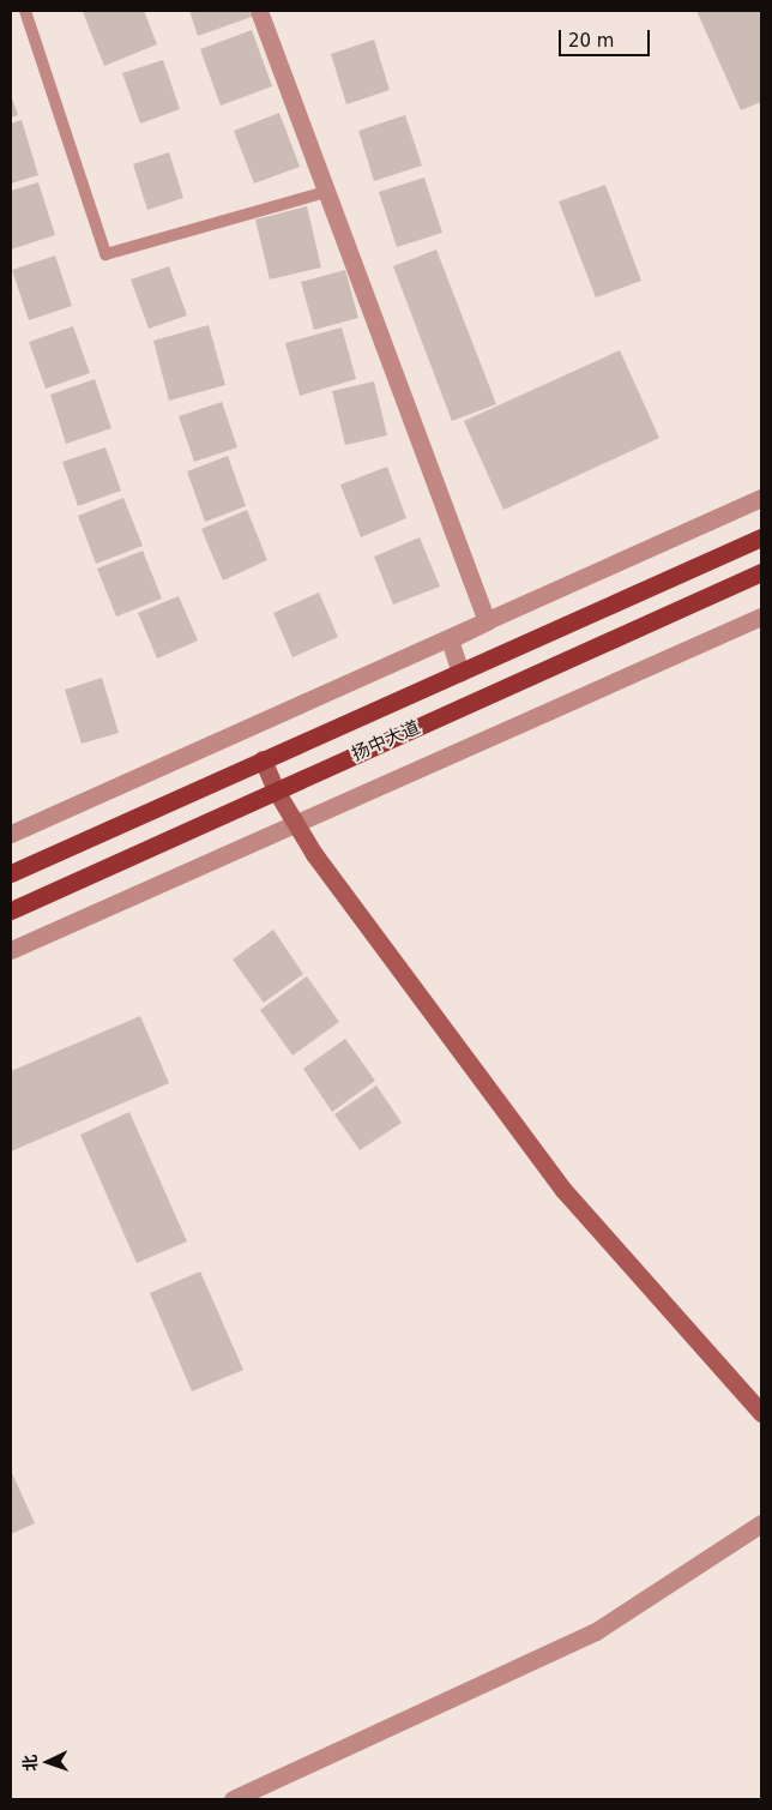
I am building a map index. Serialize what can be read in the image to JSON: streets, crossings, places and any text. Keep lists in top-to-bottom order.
{
  "streets": {
    "main road": ["扬中大道"]
  },
  "scale_bar": "20 m",
  "north": "left"
}
